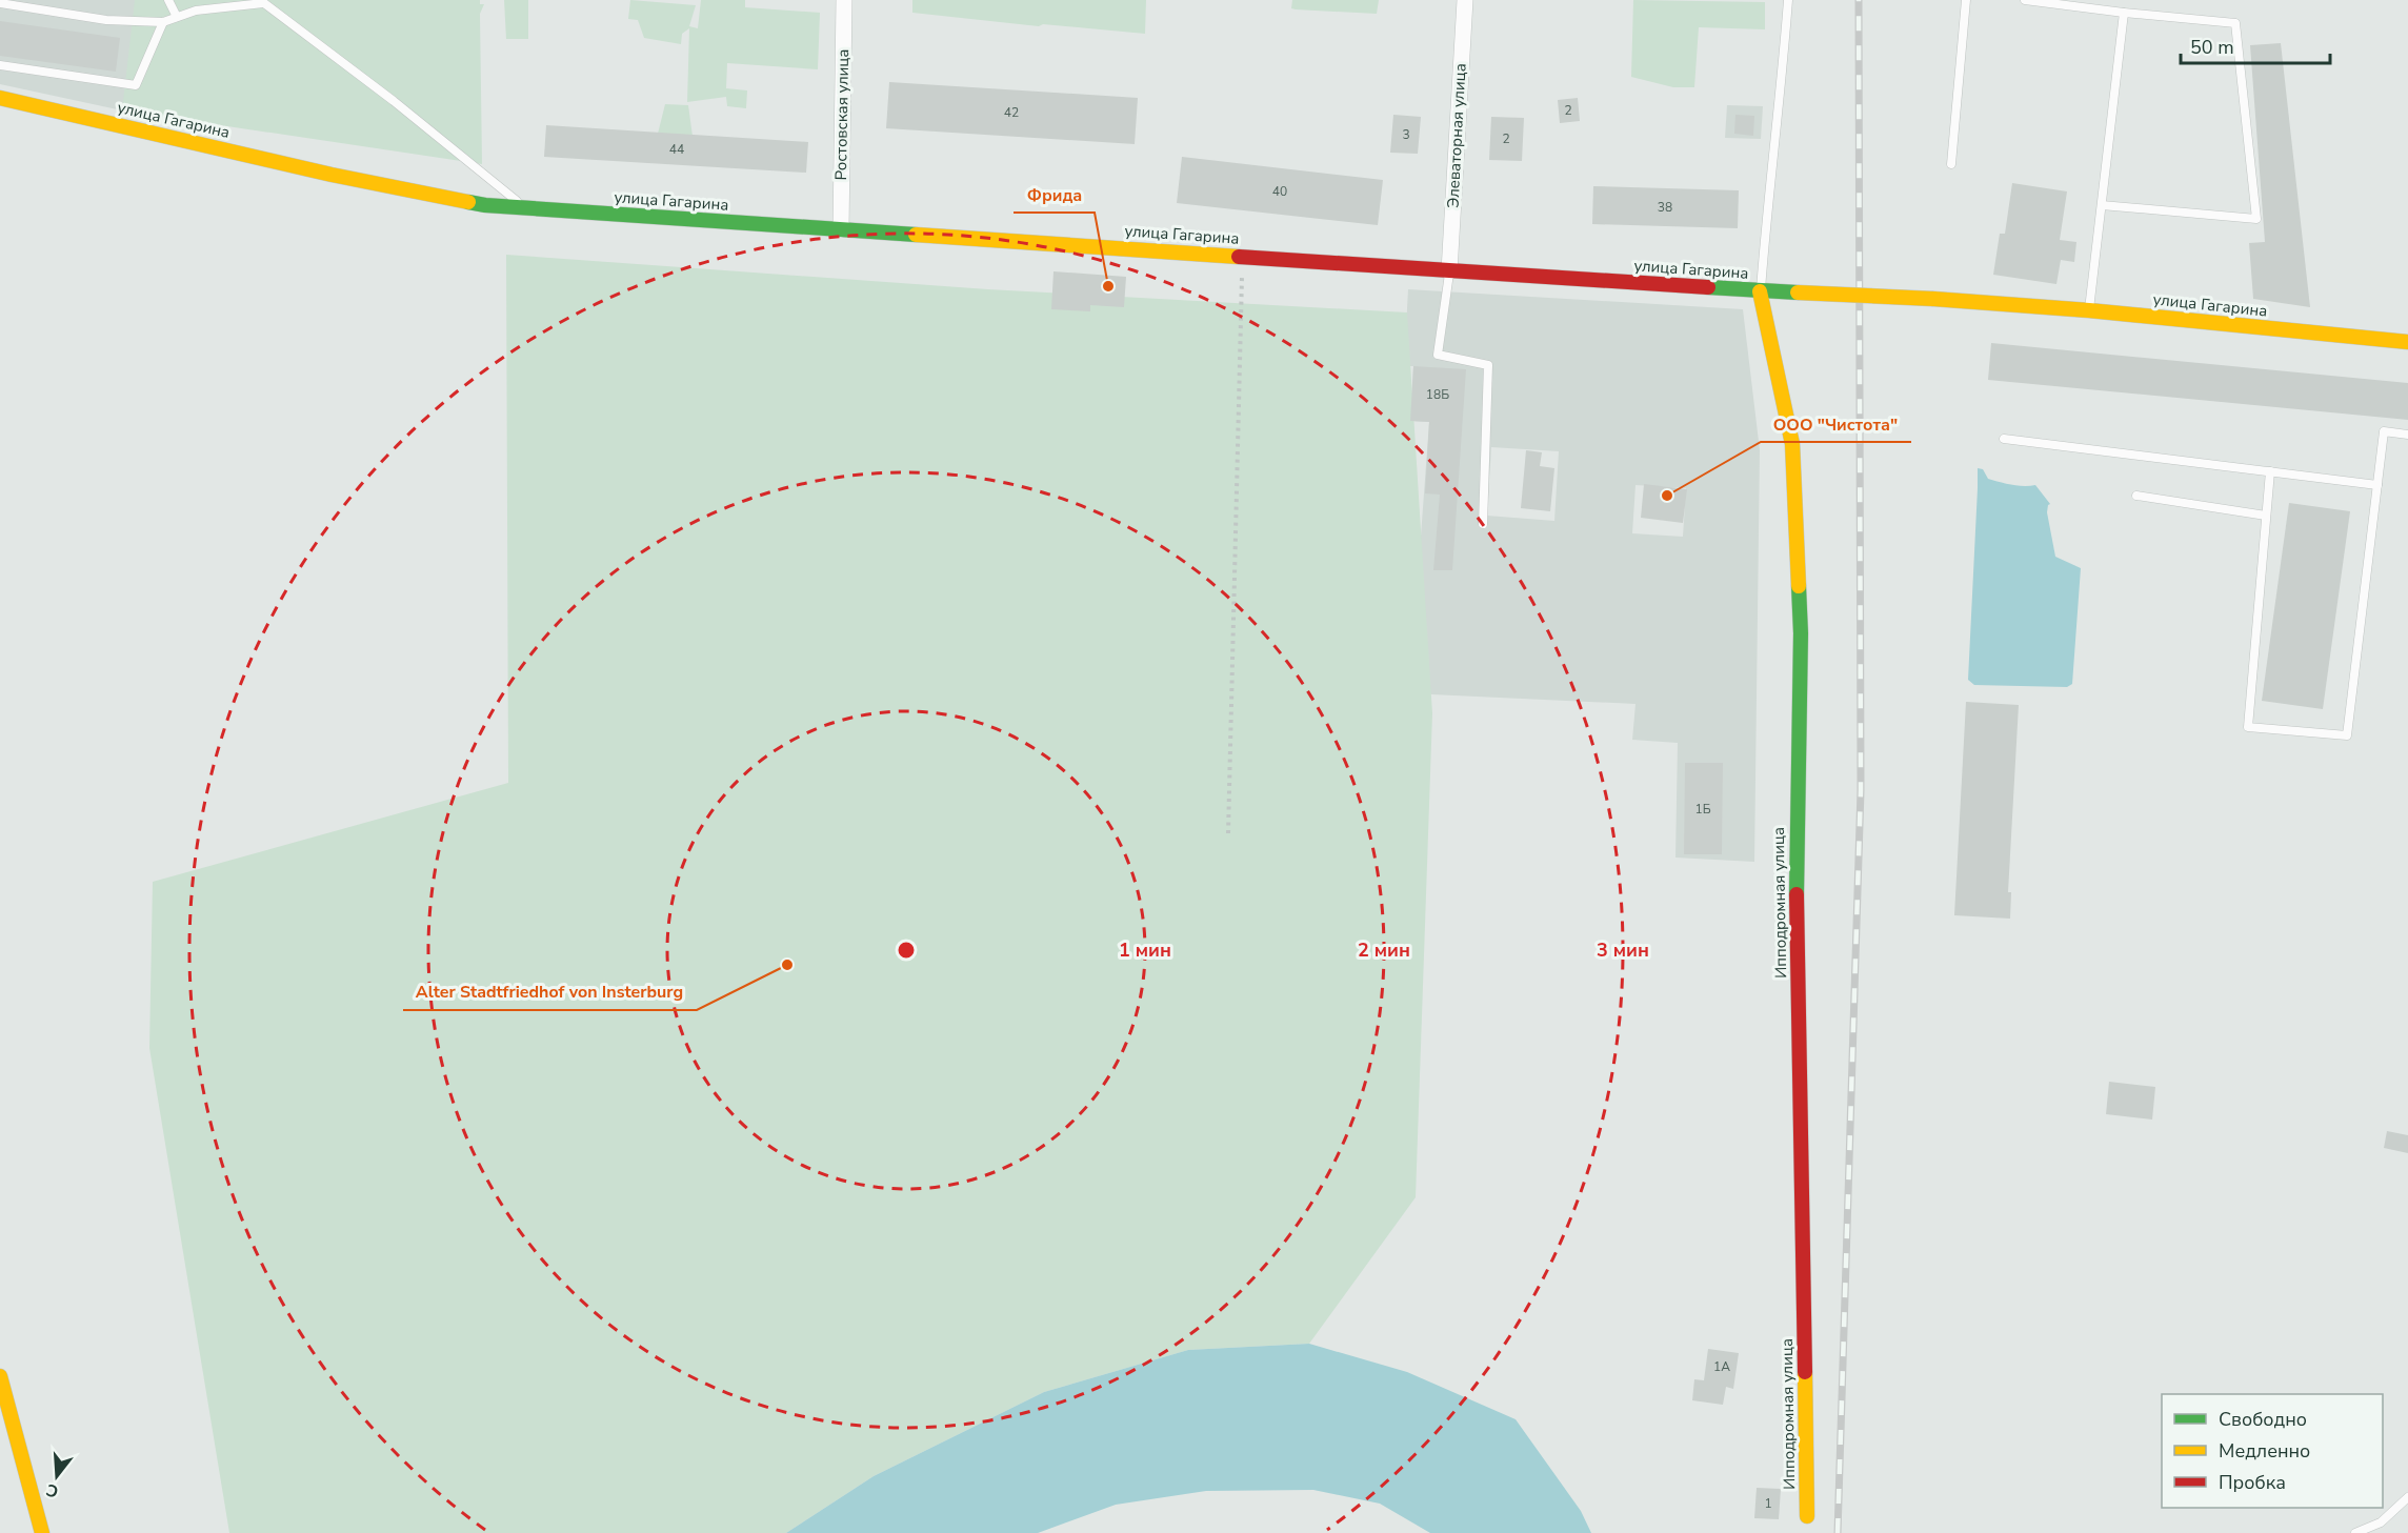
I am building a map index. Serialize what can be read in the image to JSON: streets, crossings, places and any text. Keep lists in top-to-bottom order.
{
  "streets": {
    "street": [
      "Ростовская улица",
      "улица Гагарина",
      "Элеваторная улица",
      "Ипподромная улица"
    ]
  },
  "crossings": [
    ["Ростовская улица", "улица Гагарина"],
    ["улица Гагарина", "Элеваторная улица"],
    ["улица Гагарина", "Ипподромная улица"]
  ],
  "places": ["Фрида", "ООО \"Чистота\"", "Alter Stadtfriedhof von Insterburg"],
  "house_numbers": [
    "2",
    "42",
    "3",
    "2",
    "44",
    "40",
    "38",
    "18Б",
    "1Б",
    "1А",
    "1"
  ],
  "legend": ["Свободно", "Медленно", "Пробка"],
  "scale_bar": "50 m",
  "north": "bottom",
  "rings": ["1 мин", "2 мин", "3 мин"]
}
